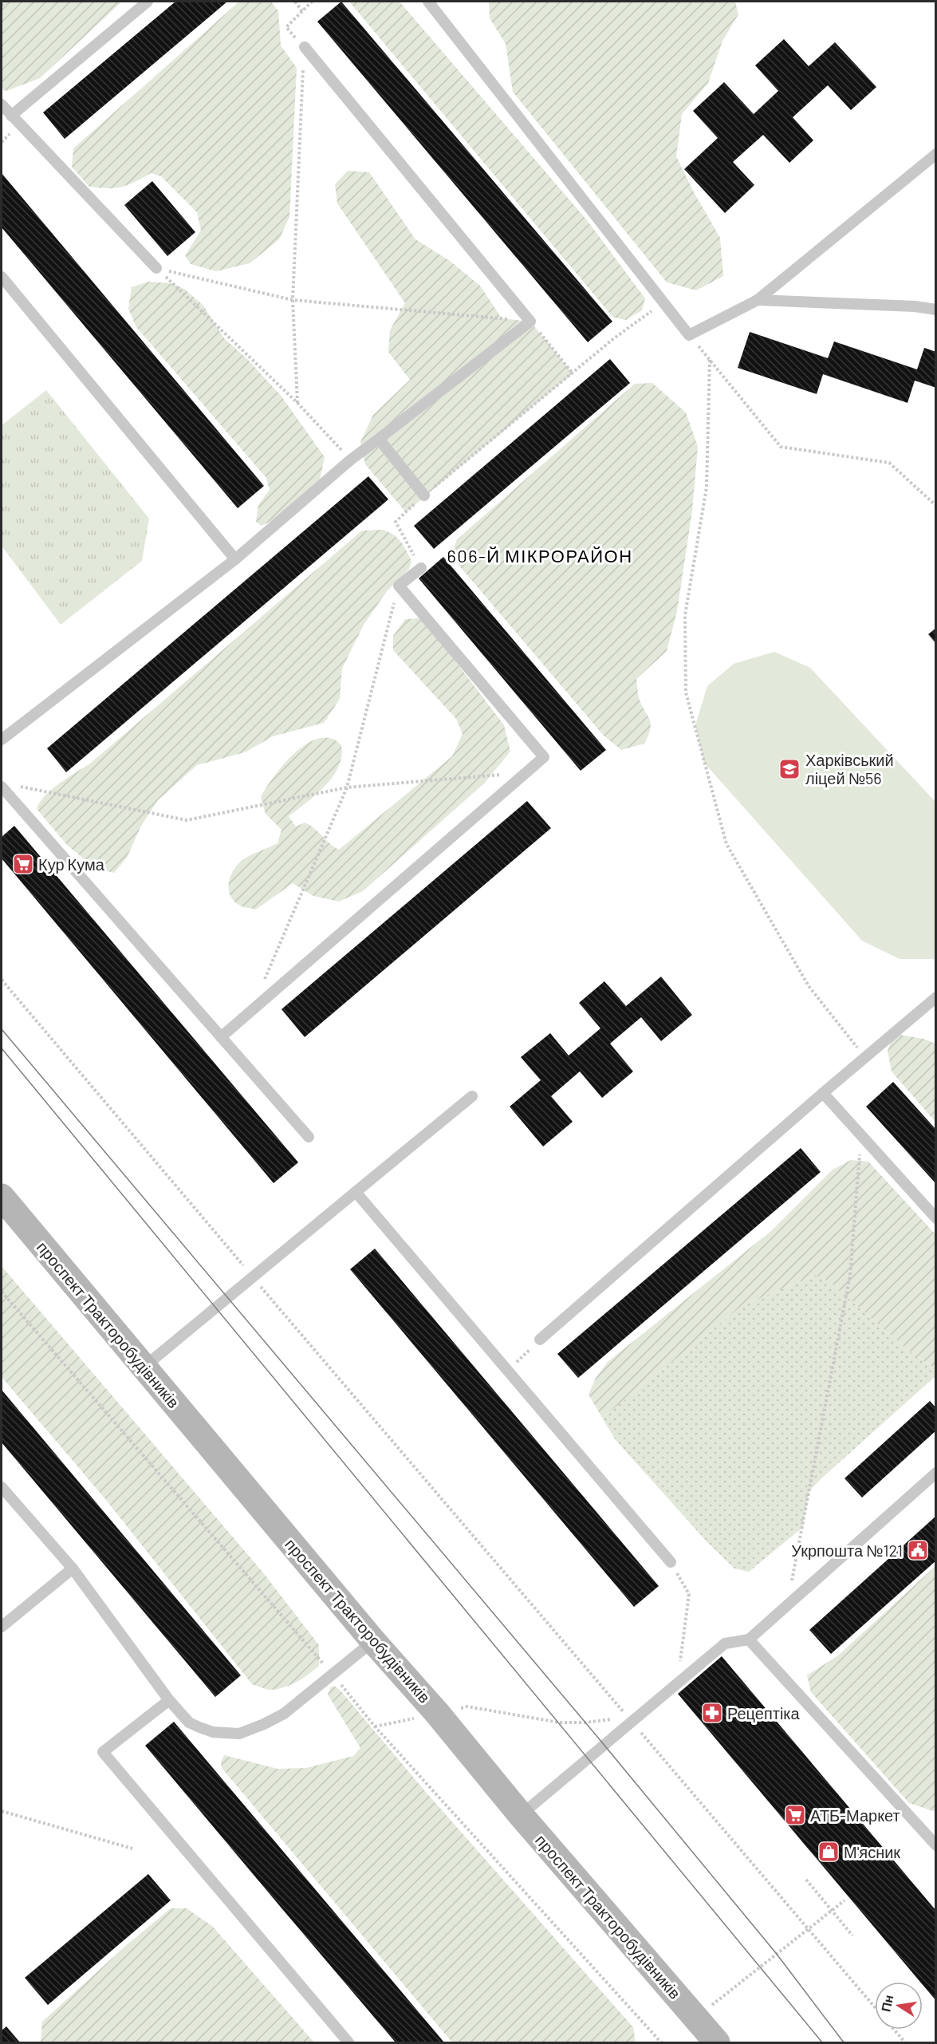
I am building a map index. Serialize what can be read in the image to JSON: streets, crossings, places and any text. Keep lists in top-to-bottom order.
{
  "streets": {
    "main road": ["проспект Тракторобудівників"]
  },
  "districts": ["606-Й МІКРОРАЙОН"],
  "places": {
    "school or university": ["Харківський ліцей №56"],
    "supermarket": ["Кур Кума", "АТБ-Маркет"],
    "public building": ["Укрпошта №121"],
    "pharmacy": ["Рецептіка"],
    "shop": ["М'ясник"]
  },
  "north": "left"
}
